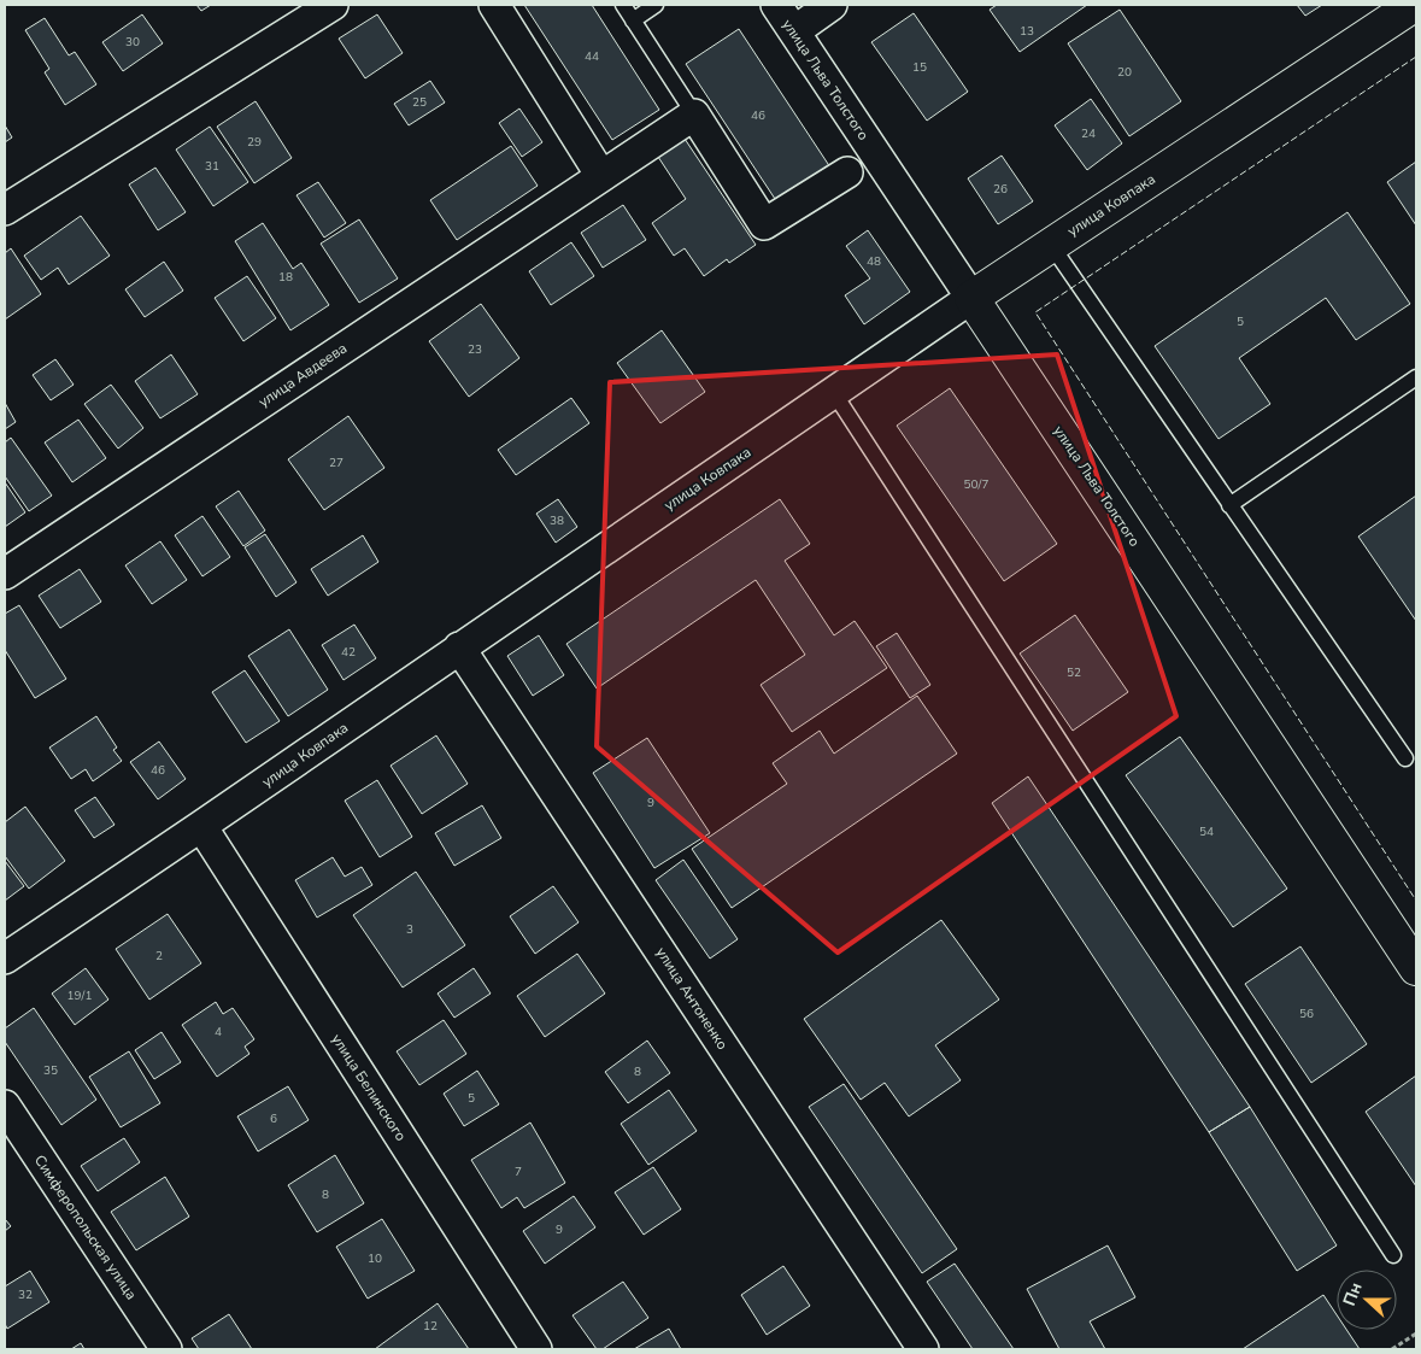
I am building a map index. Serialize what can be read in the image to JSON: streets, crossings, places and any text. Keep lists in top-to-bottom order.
{
  "streets": {
    "main road": ["улица Льва Толстого", "улица Ковпака"],
    "street": [
      "улица Авдеева",
      "улица Антоненко",
      "улица Белинского",
      "Симферопольская улица"
    ]
  },
  "crossings": [
    ["улица Льва Толстого", "улица Ковпака"],
    ["улица Ковпака", "улица Антоненко"],
    ["улица Ковпака", "улица Белинского"]
  ],
  "house_numbers": [
    "13",
    "30",
    "44",
    "15",
    "20",
    "25",
    "46",
    "24",
    "29",
    "31",
    "26",
    "48",
    "18",
    "5",
    "23",
    "27",
    "50/7",
    "38",
    "42",
    "52",
    "46",
    "9",
    "54",
    "3",
    "2",
    "19/1",
    "56",
    "4",
    "35",
    "8",
    "5",
    "6",
    "7",
    "8",
    "9",
    "10",
    "32",
    "12"
  ],
  "north": "left"
}
